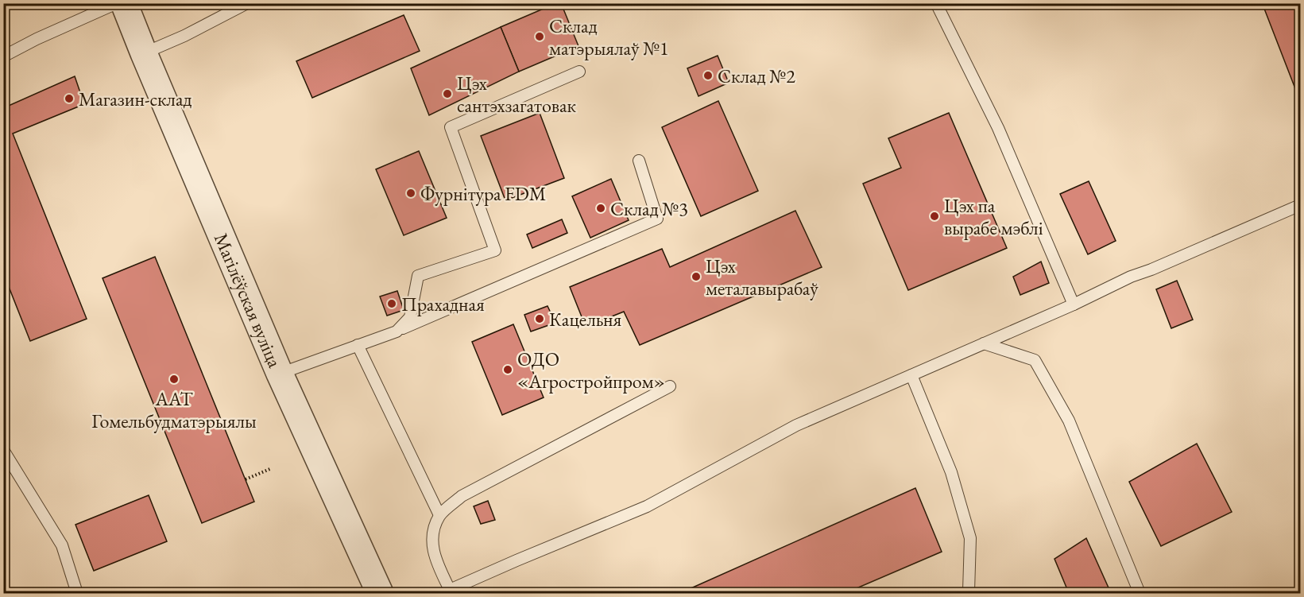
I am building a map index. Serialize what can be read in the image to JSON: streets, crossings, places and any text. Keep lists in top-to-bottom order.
{
  "streets": {
    "street": ["Магілёўская вуліца"]
  },
  "places": [
    "Склад матэрыялаў №1",
    "Склад №2",
    "Цэх сантэхзагатовак",
    "Магазин-склад",
    "Фурнітура FDM",
    "Склад №3",
    "Цэх па вырабе мэблі",
    "Цэх металавырабаў",
    "Прахадная",
    "Кацельня",
    "ОДО «Агростройпром»",
    "ААТ Гомельбудматэрыялы"
  ]
}
